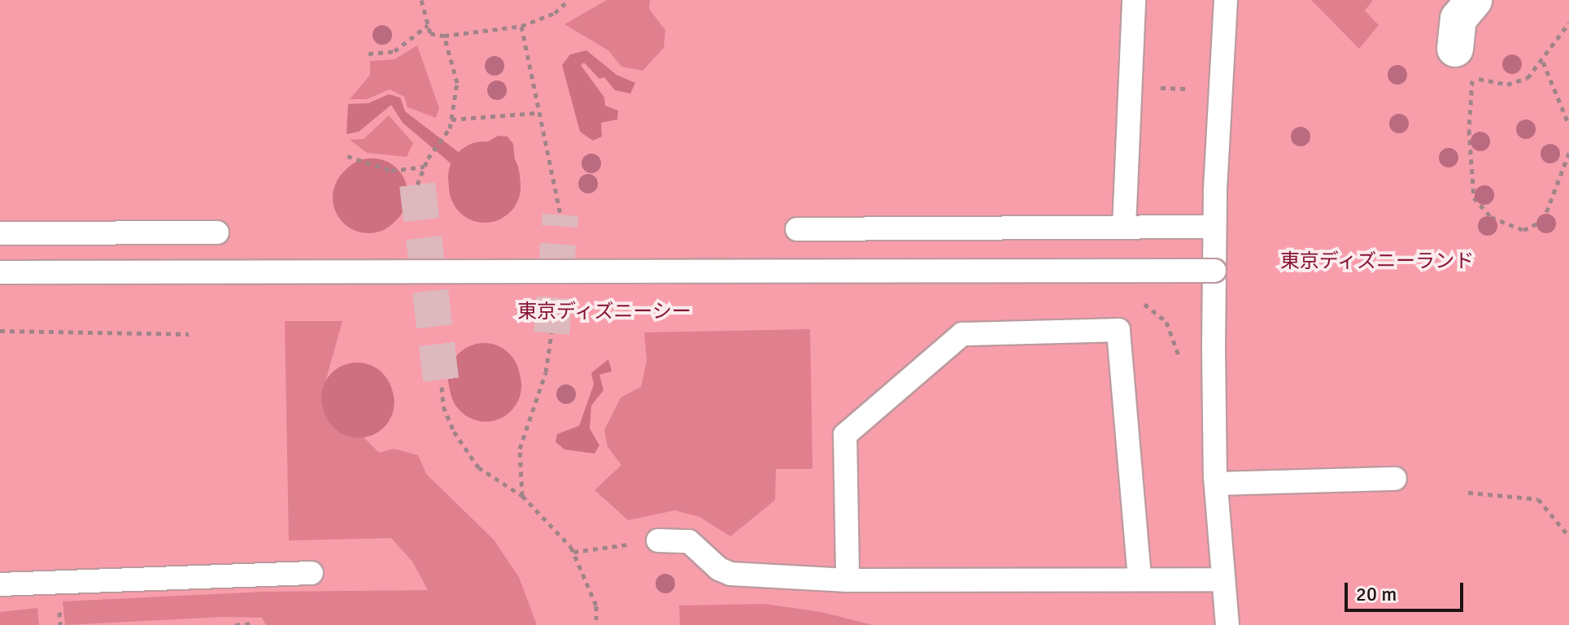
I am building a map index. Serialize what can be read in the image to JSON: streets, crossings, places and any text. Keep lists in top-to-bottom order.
{
  "parks": ["東京ディズニーランド", "東京ディズニーシー"],
  "scale_bar": "20 m"
}
